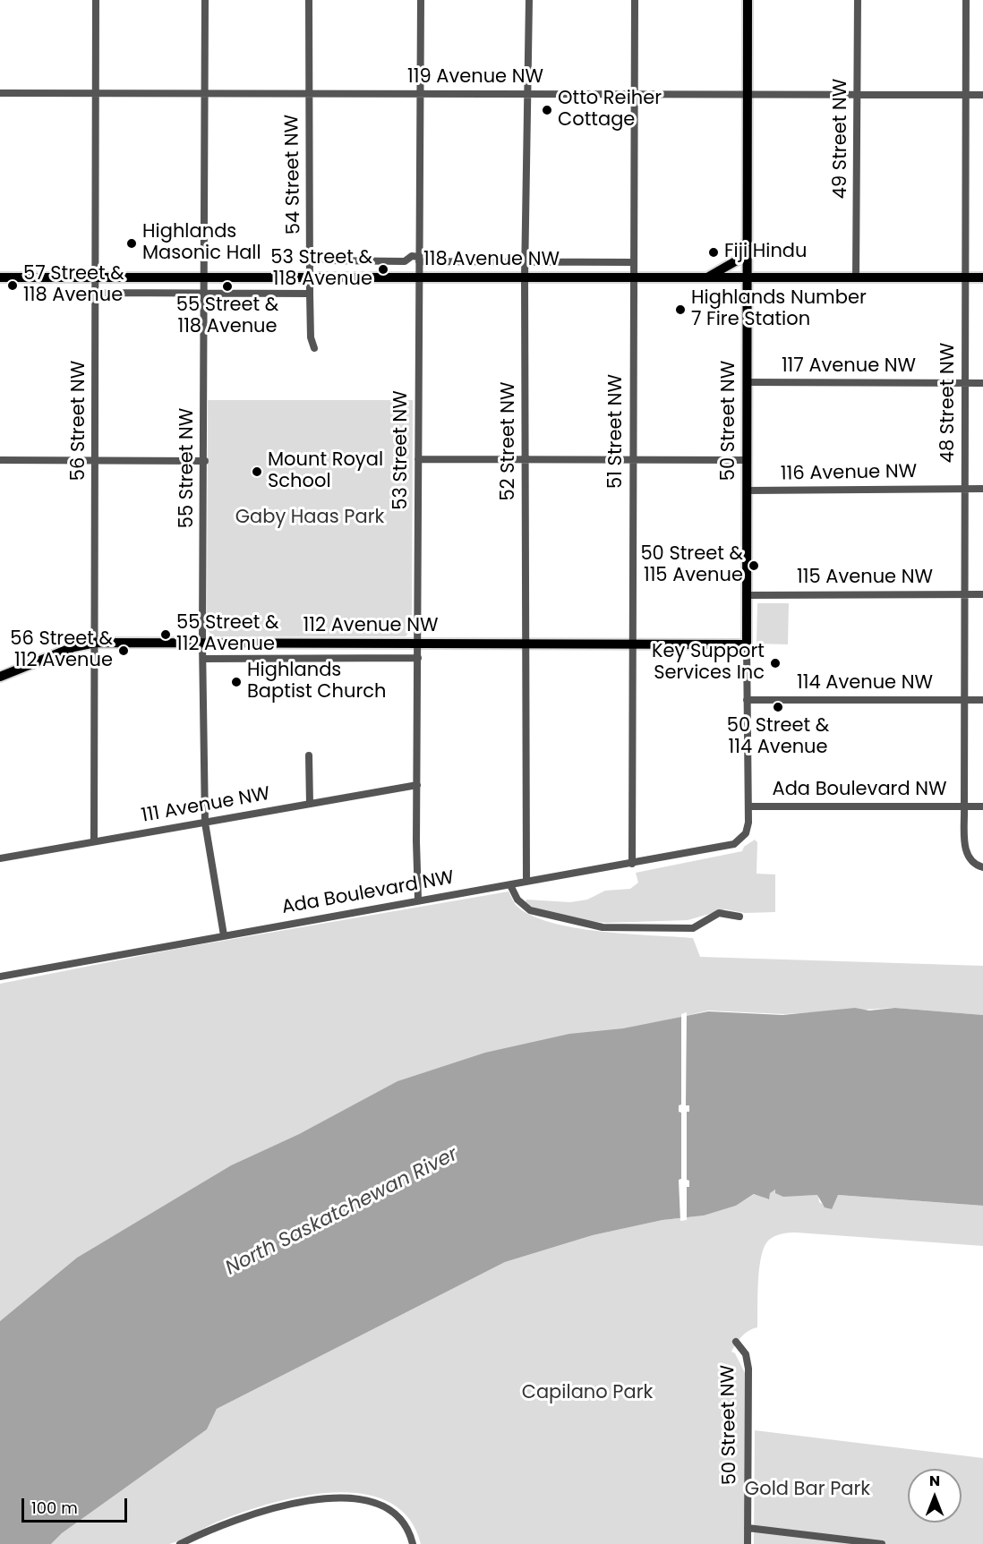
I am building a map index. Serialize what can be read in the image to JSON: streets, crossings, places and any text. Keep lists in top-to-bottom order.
{
  "streets": {
    "main road": ["118 Avenue NW", "50 Street NW", "112 Avenue NW"],
    "street": [
      "119 Avenue NW",
      "49 Street NW",
      "54 Street NW",
      "117 Avenue NW",
      "48 Street NW",
      "56 Street NW",
      "51 Street NW",
      "52 Street NW",
      "53 Street NW",
      "55 Street NW",
      "116 Avenue NW",
      "115 Avenue NW",
      "114 Avenue NW",
      "Ada Boulevard NW",
      "111 Avenue NW"
    ]
  },
  "crossings": [
    ["119 Avenue NW", "49 Street NW"],
    ["119 Avenue NW", "54 Street NW"],
    ["119 Avenue NW", "48 Street NW"],
    ["119 Avenue NW", "56 Street NW"],
    ["119 Avenue NW", "50 Street NW"],
    ["119 Avenue NW", "51 Street NW"],
    ["119 Avenue NW", "52 Street NW"],
    ["119 Avenue NW", "53 Street NW"],
    ["119 Avenue NW", "55 Street NW"],
    ["49 Street NW", "118 Avenue NW"],
    ["54 Street NW", "118 Avenue NW"],
    ["118 Avenue NW", "48 Street NW"],
    ["118 Avenue NW", "56 Street NW"],
    ["118 Avenue NW", "50 Street NW"],
    ["118 Avenue NW", "51 Street NW"],
    ["118 Avenue NW", "52 Street NW"],
    ["118 Avenue NW", "53 Street NW"],
    ["118 Avenue NW", "55 Street NW"],
    ["117 Avenue NW", "48 Street NW"],
    ["117 Avenue NW", "50 Street NW"],
    ["48 Street NW", "116 Avenue NW"],
    ["48 Street NW", "115 Avenue NW"],
    ["48 Street NW", "114 Avenue NW"],
    ["48 Street NW", "Ada Boulevard NW"],
    ["56 Street NW", "112 Avenue NW"],
    ["56 Street NW", "111 Avenue NW"],
    ["50 Street NW", "116 Avenue NW"],
    ["50 Street NW", "115 Avenue NW"],
    ["50 Street NW", "112 Avenue NW"],
    ["50 Street NW", "114 Avenue NW"],
    ["50 Street NW", "Ada Boulevard NW"],
    ["51 Street NW", "112 Avenue NW"],
    ["51 Street NW", "Ada Boulevard NW"],
    ["52 Street NW", "112 Avenue NW"],
    ["52 Street NW", "Ada Boulevard NW"],
    ["53 Street NW", "112 Avenue NW"],
    ["53 Street NW", "Ada Boulevard NW"],
    ["53 Street NW", "111 Avenue NW"],
    ["55 Street NW", "112 Avenue NW"],
    ["55 Street NW", "Ada Boulevard NW"],
    ["55 Street NW", "111 Avenue NW"]
  ],
  "water": ["North Saskatchewan River"],
  "parks": ["Gaby Haas Park", "Capilano Park", "Gold Bar Park"],
  "places": [
    "Otto Reiher Cottage",
    "Highlands Masonic Hall",
    "Fiji Hindu",
    "53 Street & 118 Avenue",
    "57 Street & 118 Avenue",
    "55 Street & 118 Avenue",
    "Highlands Number 7 Fire Station",
    "Mount Royal School",
    "50 Street & 115 Avenue",
    "55 Street & 112 Avenue",
    "56 Street & 112 Avenue",
    "Key Support Services Inc",
    "Highlands Baptist Church",
    "50 Street & 114 Avenue"
  ],
  "scale_bar": "100 m",
  "north": "top"
}
